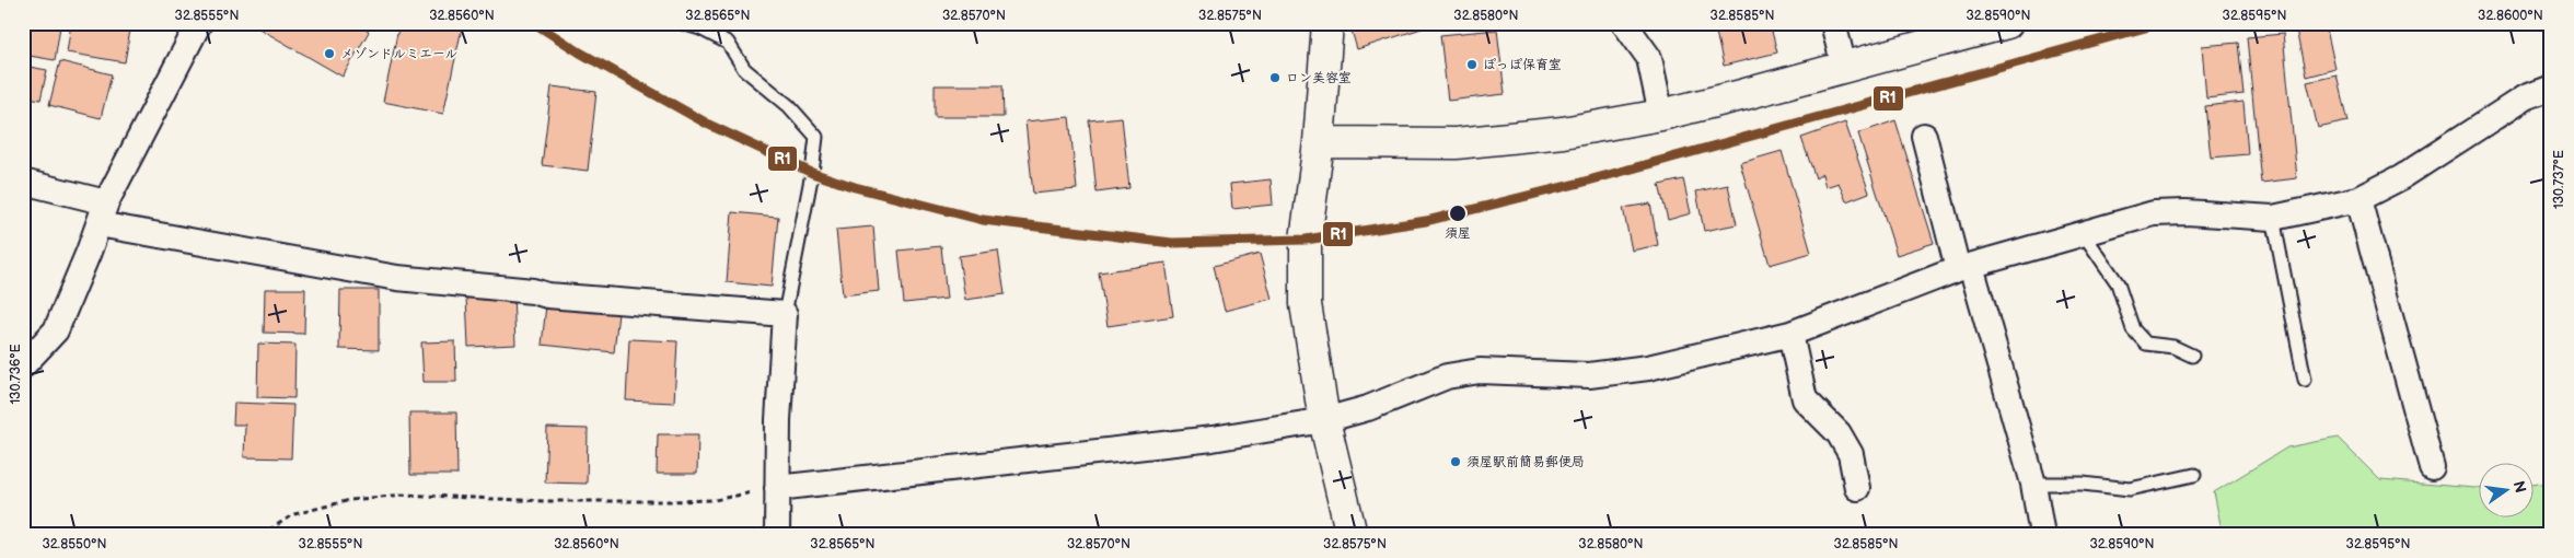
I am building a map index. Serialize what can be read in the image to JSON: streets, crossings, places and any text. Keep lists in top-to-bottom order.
{
  "places": [
    "メゾンドルミエール",
    "ぽっぽ保育室",
    "ロン美容室",
    "須屋",
    "須屋駅前簡易郵便局"
  ],
  "lines": ["transit line R1"],
  "north": "right",
  "coordinates": [
    "32.8555°N",
    "32.8560°N",
    "32.8565°N",
    "32.8570°N",
    "32.8575°N",
    "32.8580°N",
    "32.8585°N",
    "32.8590°N",
    "32.8595°N",
    "32.8600°N",
    "130.737°E",
    "130.736°E",
    "32.8550°N"
  ]
}
